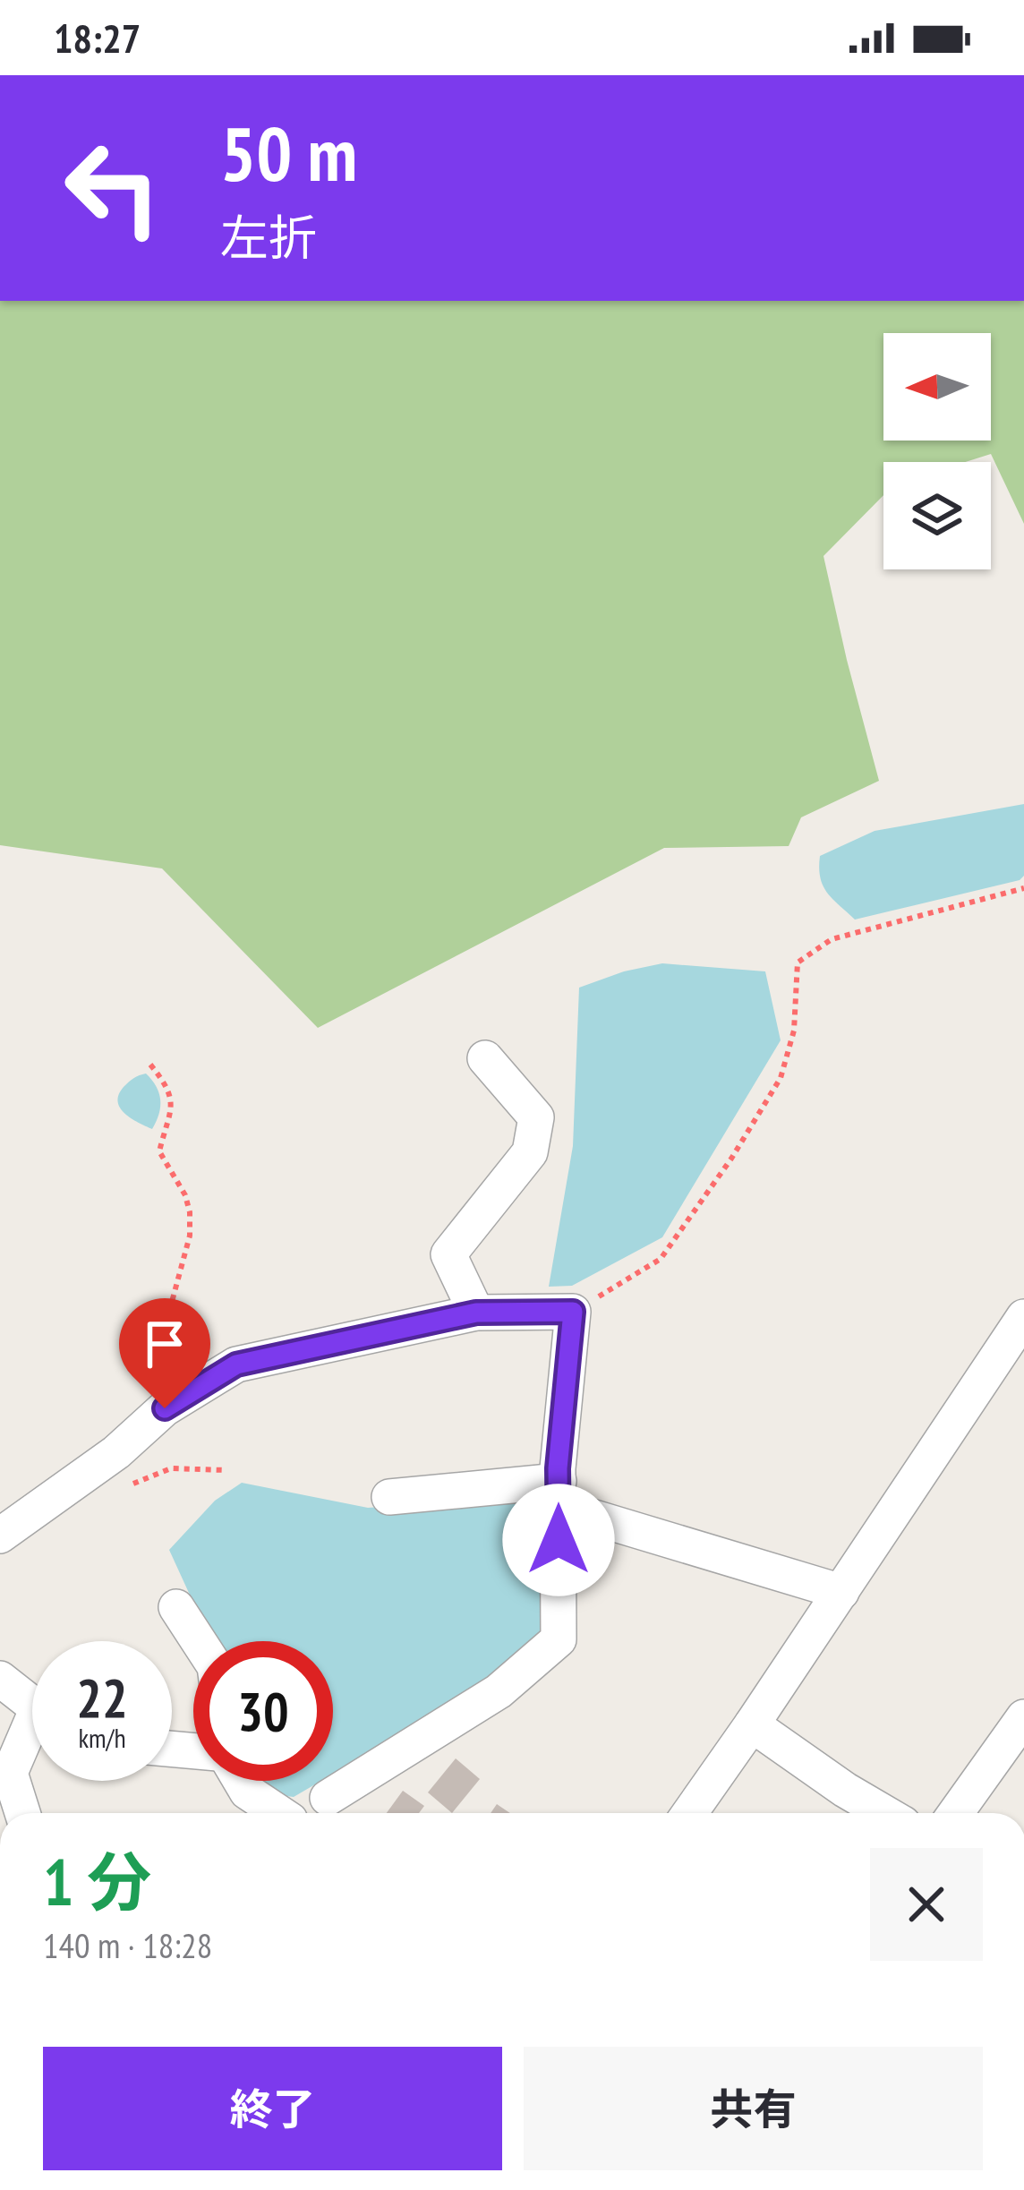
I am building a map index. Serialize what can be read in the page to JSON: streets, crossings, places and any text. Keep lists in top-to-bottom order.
{
  "north": "left",
  "page": {
    "status": "18:27",
    "turn": ["50 m", "左折"],
    "speed": "22 km/h",
    "limit": "30",
    "heading": ["1 分", "140 m · 18:28"],
    "buttons": ["終了", "共有"]
  }
}
